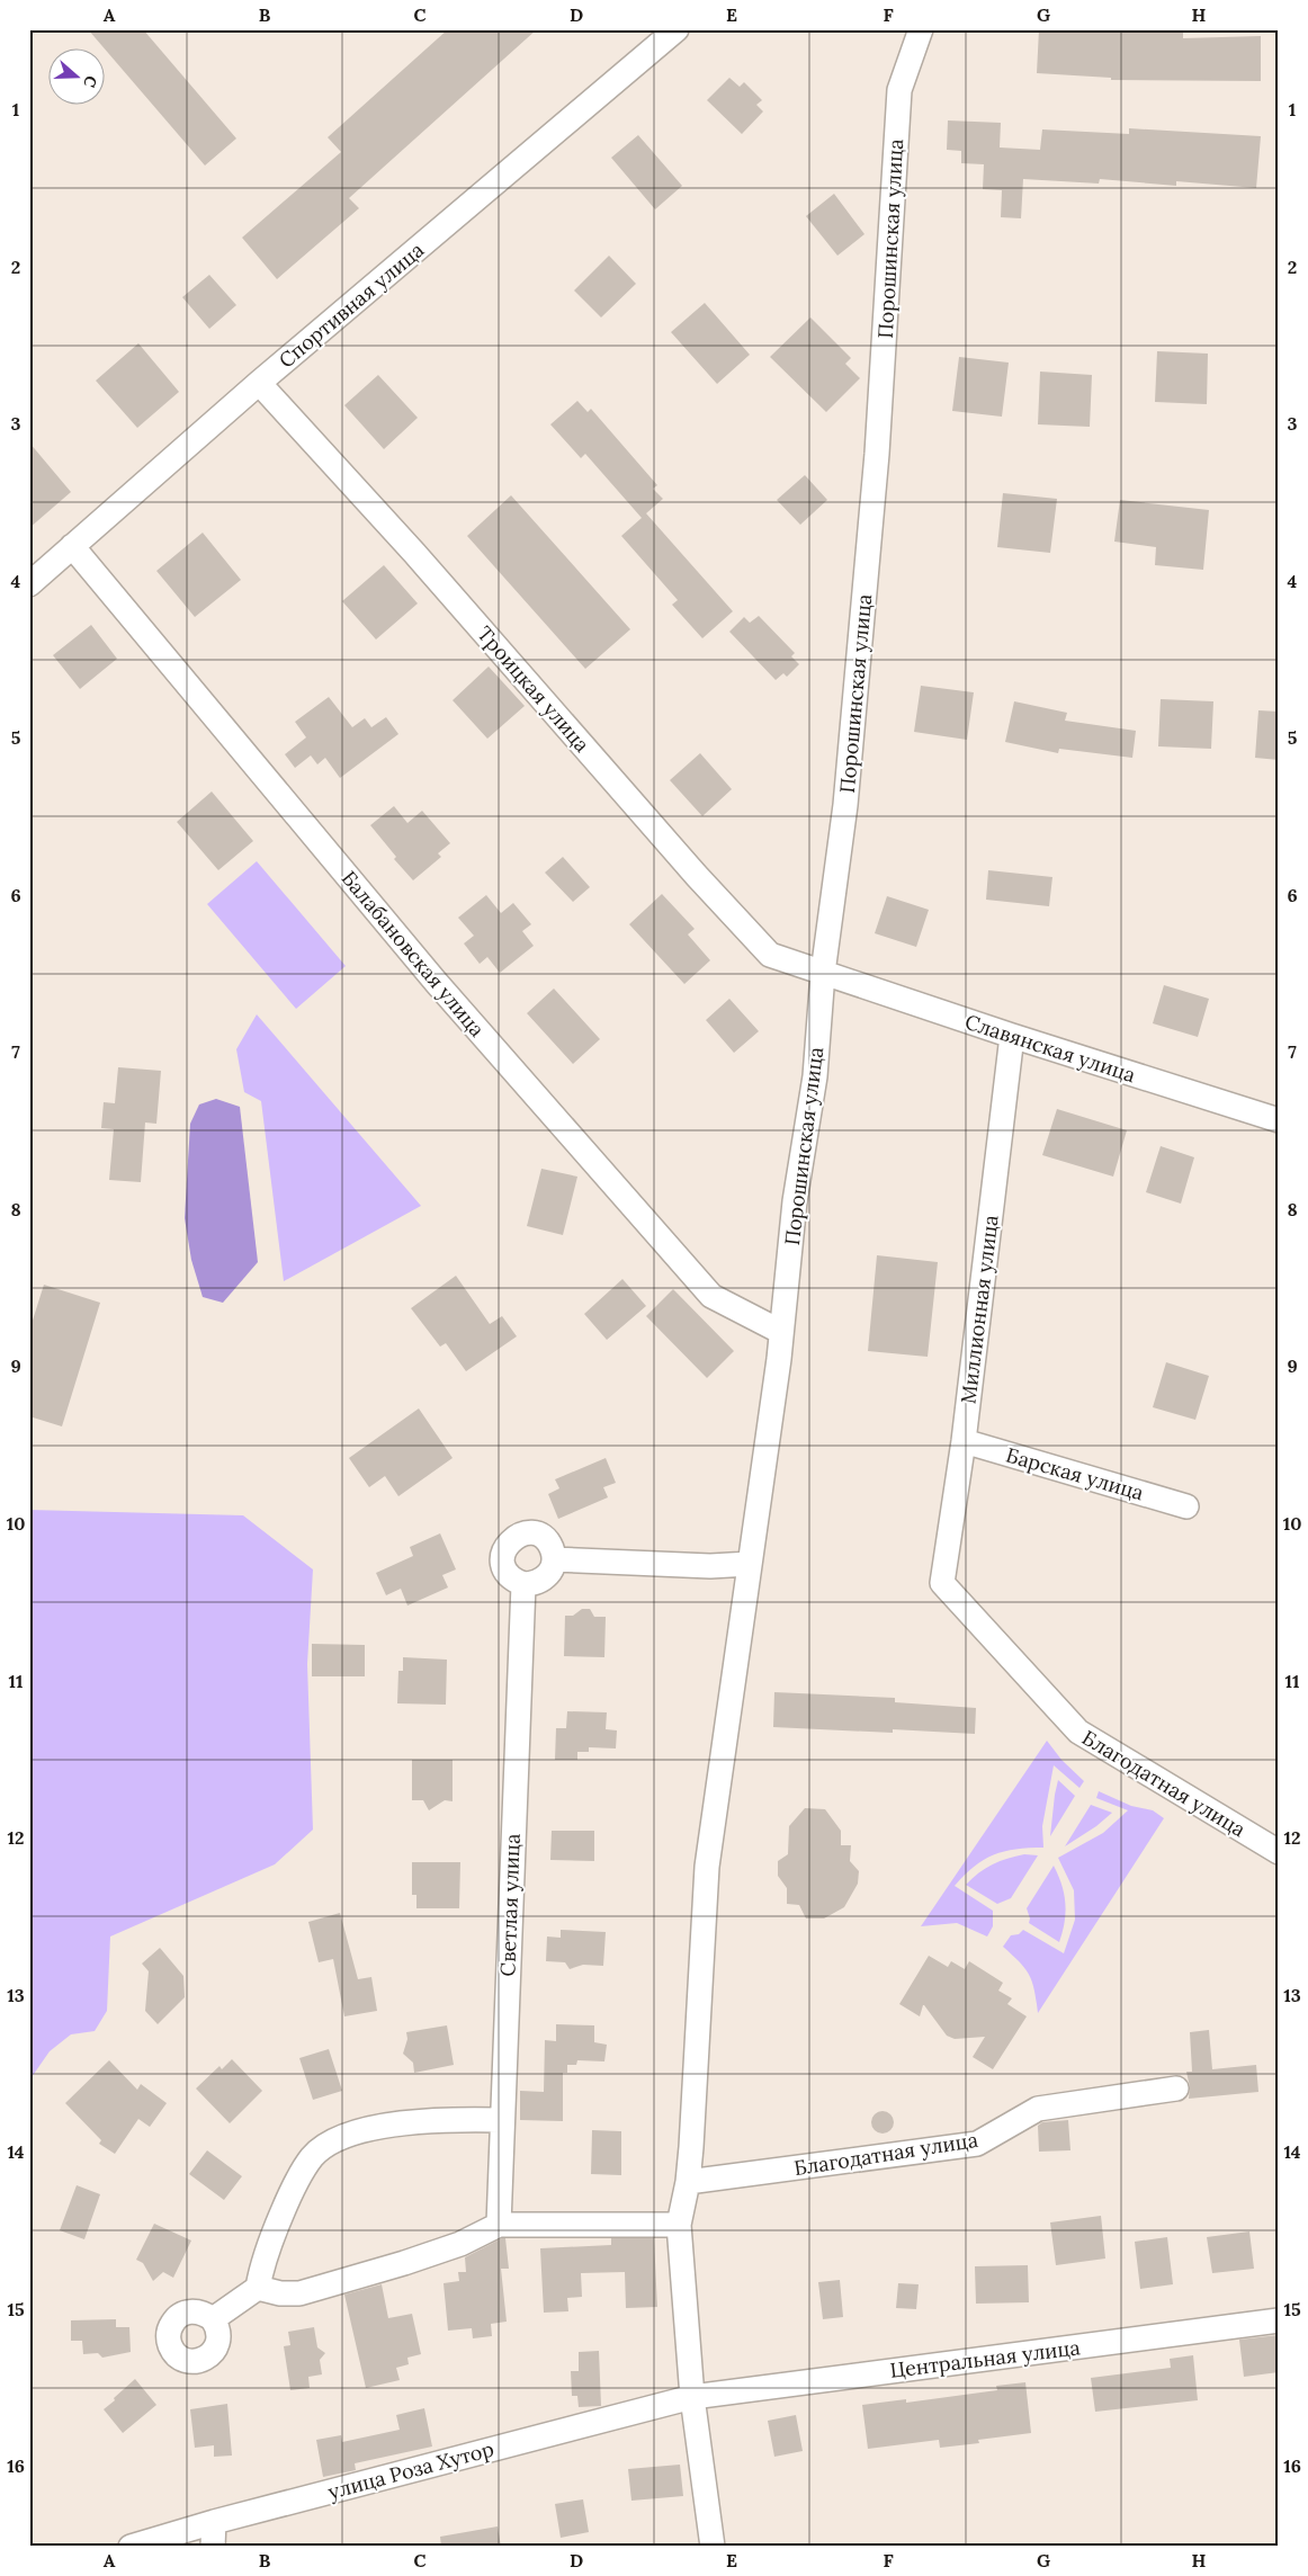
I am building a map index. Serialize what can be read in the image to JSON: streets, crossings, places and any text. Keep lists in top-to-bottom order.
{
  "streets": {
    "street": [
      "Порошинская улица",
      "Спортивная улица",
      "Троицкая улица",
      "Балабановская улица",
      "Славянская улица",
      "Миллионная улица",
      "Барская улица",
      "Благодатная улица",
      "Светлая улица",
      "Центральная улица",
      "улица Роза Хутор"
    ]
  },
  "crossings": [
    ["Порошинская улица", "Троицкая улица"],
    ["Порошинская улица", "Балабановская улица"],
    ["Порошинская улица", "Славянская улица"],
    ["Порошинская улица", "Благодатная улица"],
    ["Порошинская улица", "Центральная улица"],
    ["Порошинская улица", "улица Роза Хутор"],
    ["Спортивная улица", "Троицкая улица"],
    ["Спортивная улица", "Балабановская улица"],
    ["Троицкая улица", "Славянская улица"],
    ["Славянская улица", "Миллионная улица"],
    ["Миллионная улица", "Барская улица"],
    ["Миллионная улица", "Благодатная улица"],
    ["Центральная улица", "улица Роза Хутор"]
  ],
  "north": "right",
  "grid": {
    "columns": [
      "A",
      "B",
      "C",
      "D",
      "E",
      "F",
      "G",
      "H"
    ],
    "rows": [
      "1",
      "2",
      "3",
      "4",
      "5",
      "6",
      "7",
      "8",
      "9",
      "10",
      "11",
      "12",
      "13",
      "14",
      "15",
      "16"
    ]
  }
}
